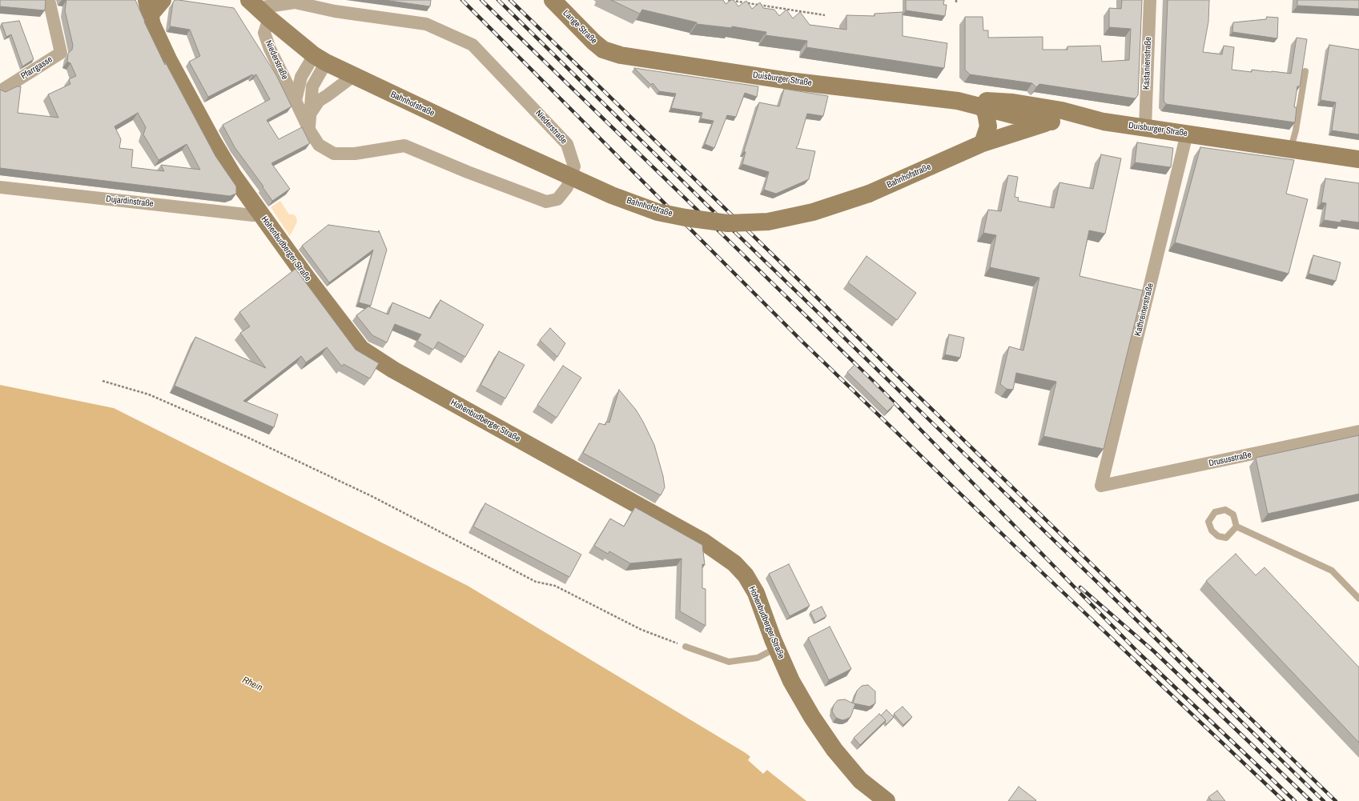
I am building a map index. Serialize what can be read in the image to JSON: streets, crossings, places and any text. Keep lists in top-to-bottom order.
{
  "streets": {
    "street": [
      "Lange Straße",
      "Niederstraße",
      "Kastanienstraße",
      "Pfarrgasse",
      "Duisburger Straße",
      "Bahnhofstraße",
      "Dujardinstraße",
      "Hohenbudberger Straße",
      "Kathreinerstraße",
      "Drususstraße"
    ]
  },
  "crossings": [
    ["Lange Straße", "Duisburger Straße"],
    ["Niederstraße", "Bahnhofstraße"],
    ["Kastanienstraße", "Duisburger Straße"],
    ["Duisburger Straße", "Bahnhofstraße"],
    ["Duisburger Straße", "Kathreinerstraße"],
    ["Dujardinstraße", "Hohenbudberger Straße"],
    ["Kathreinerstraße", "Drususstraße"]
  ],
  "water": ["Rhein"]
}
